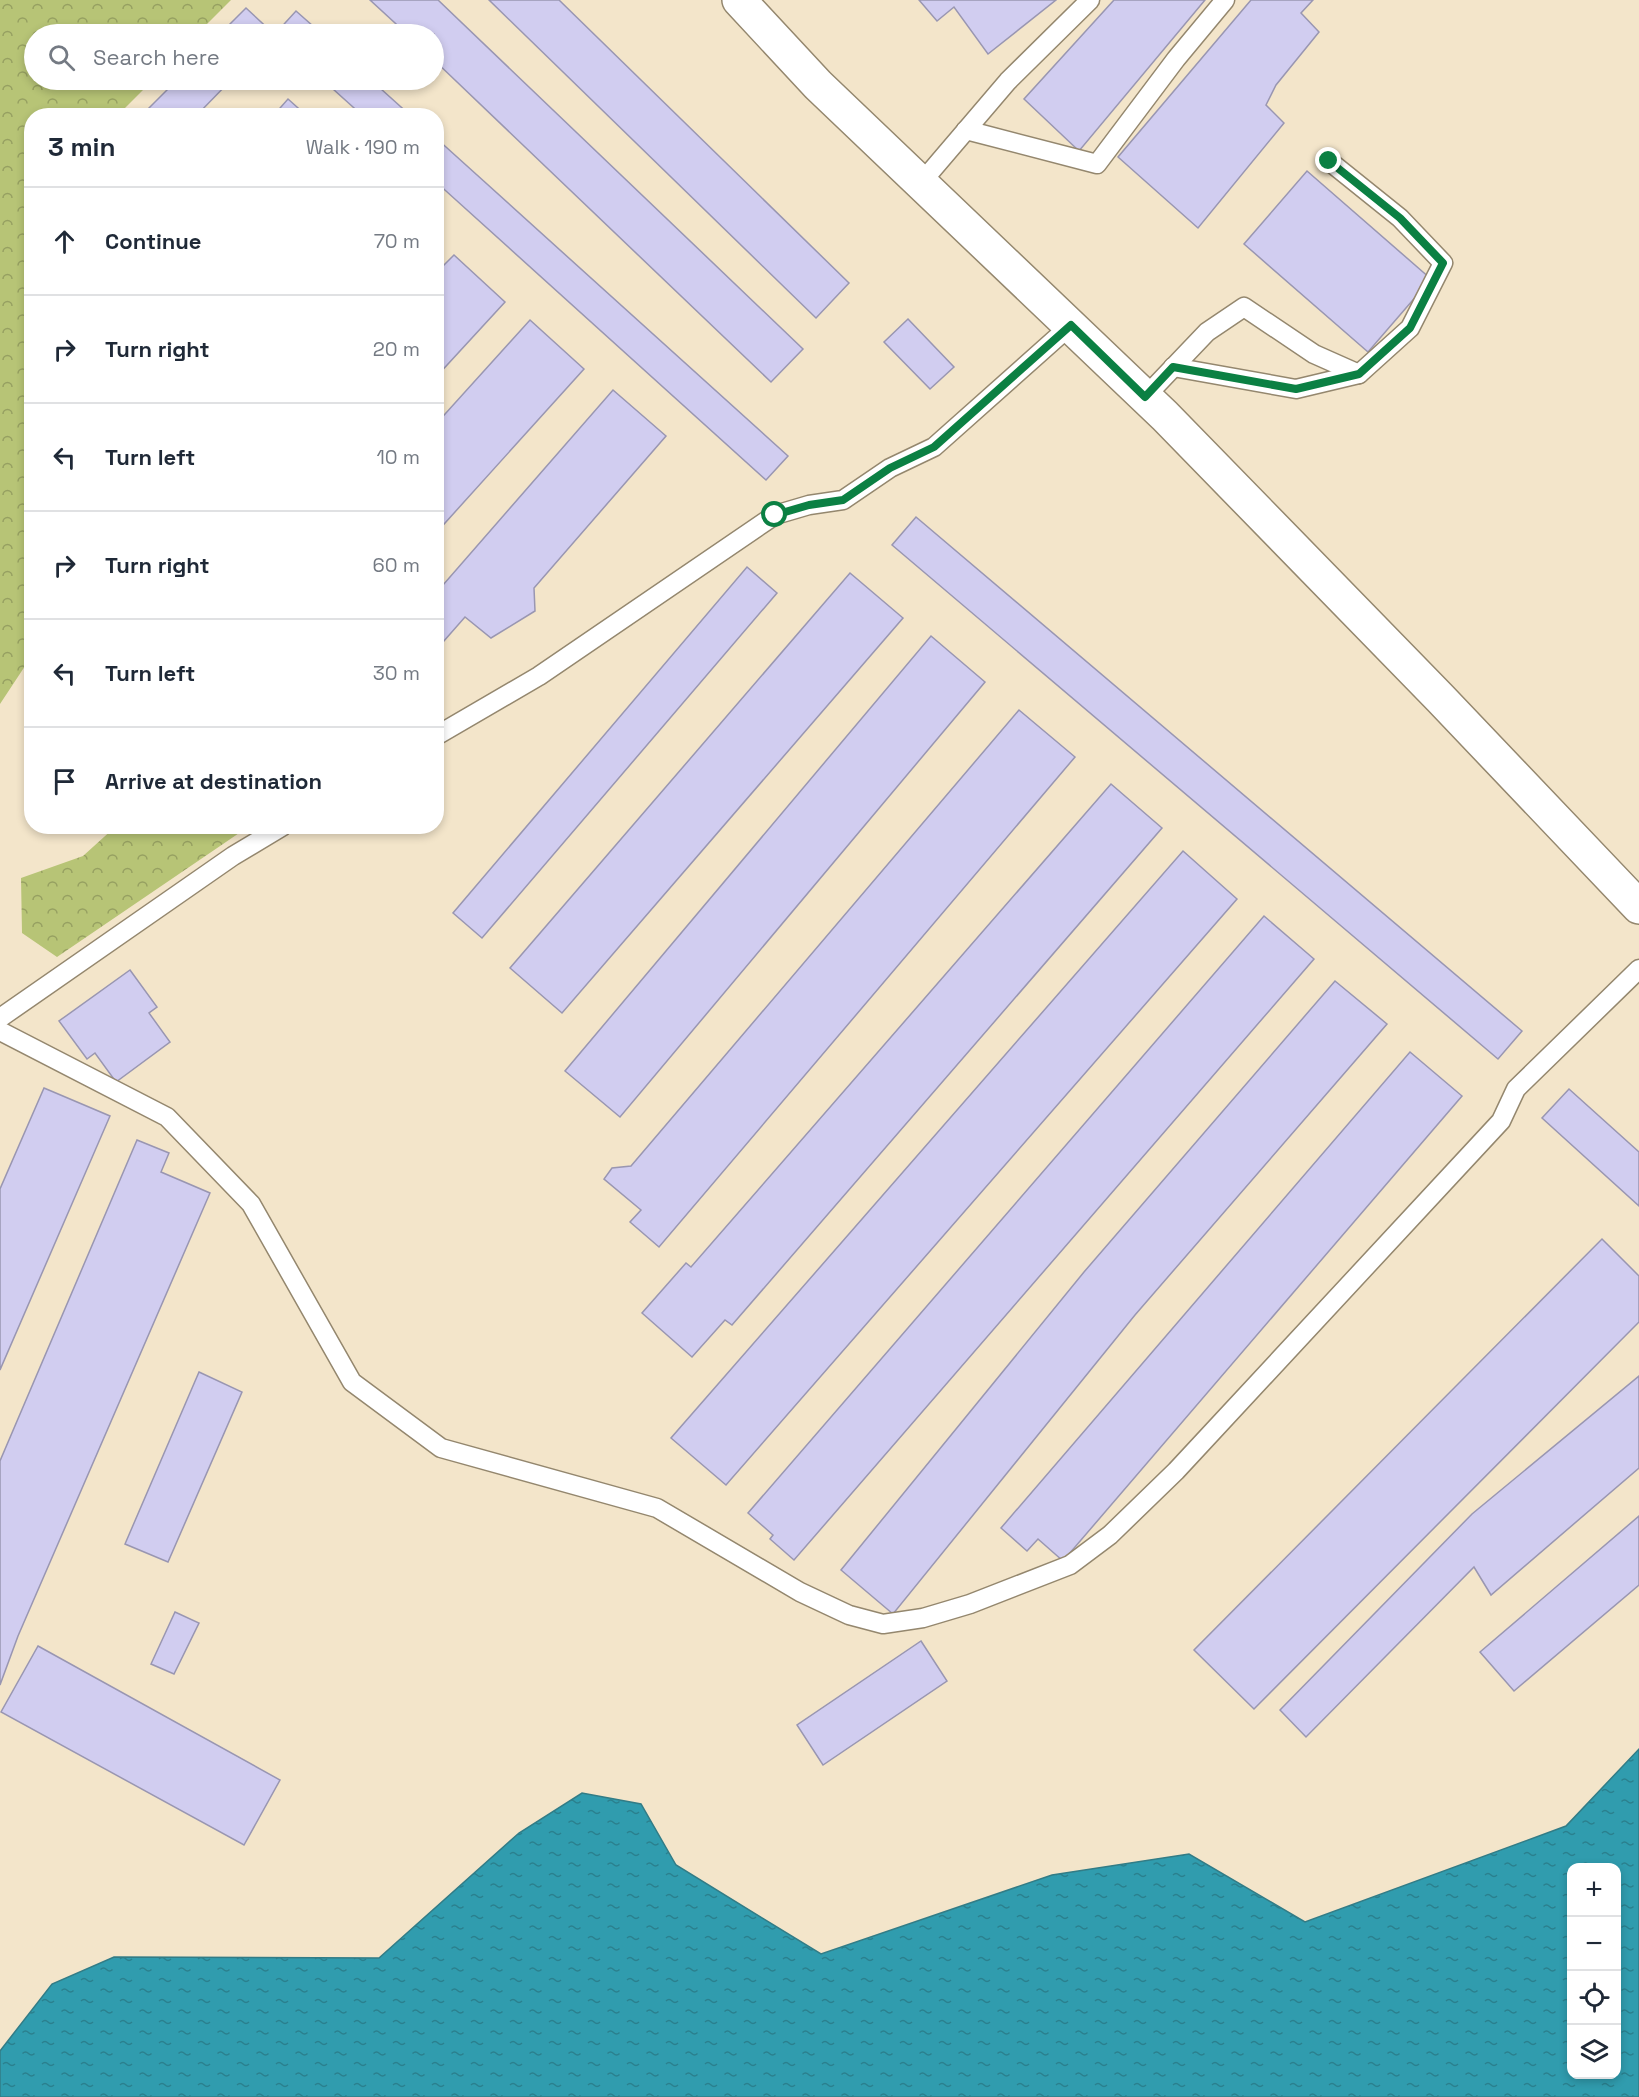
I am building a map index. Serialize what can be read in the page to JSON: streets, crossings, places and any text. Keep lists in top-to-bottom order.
{
  "page": {
    "search": "Search here",
    "heading": ["3 min", "Walk · 190 m"],
    "list": [
      ["Continue", "70 m"],
      ["Turn right", "20 m"],
      ["Turn left", "10 m"],
      ["Turn right", "60 m"],
      ["Turn left", "30 m"],
      "Arrive at destination"
    ],
    "map_buttons": ["+", "−"]
  }
}
